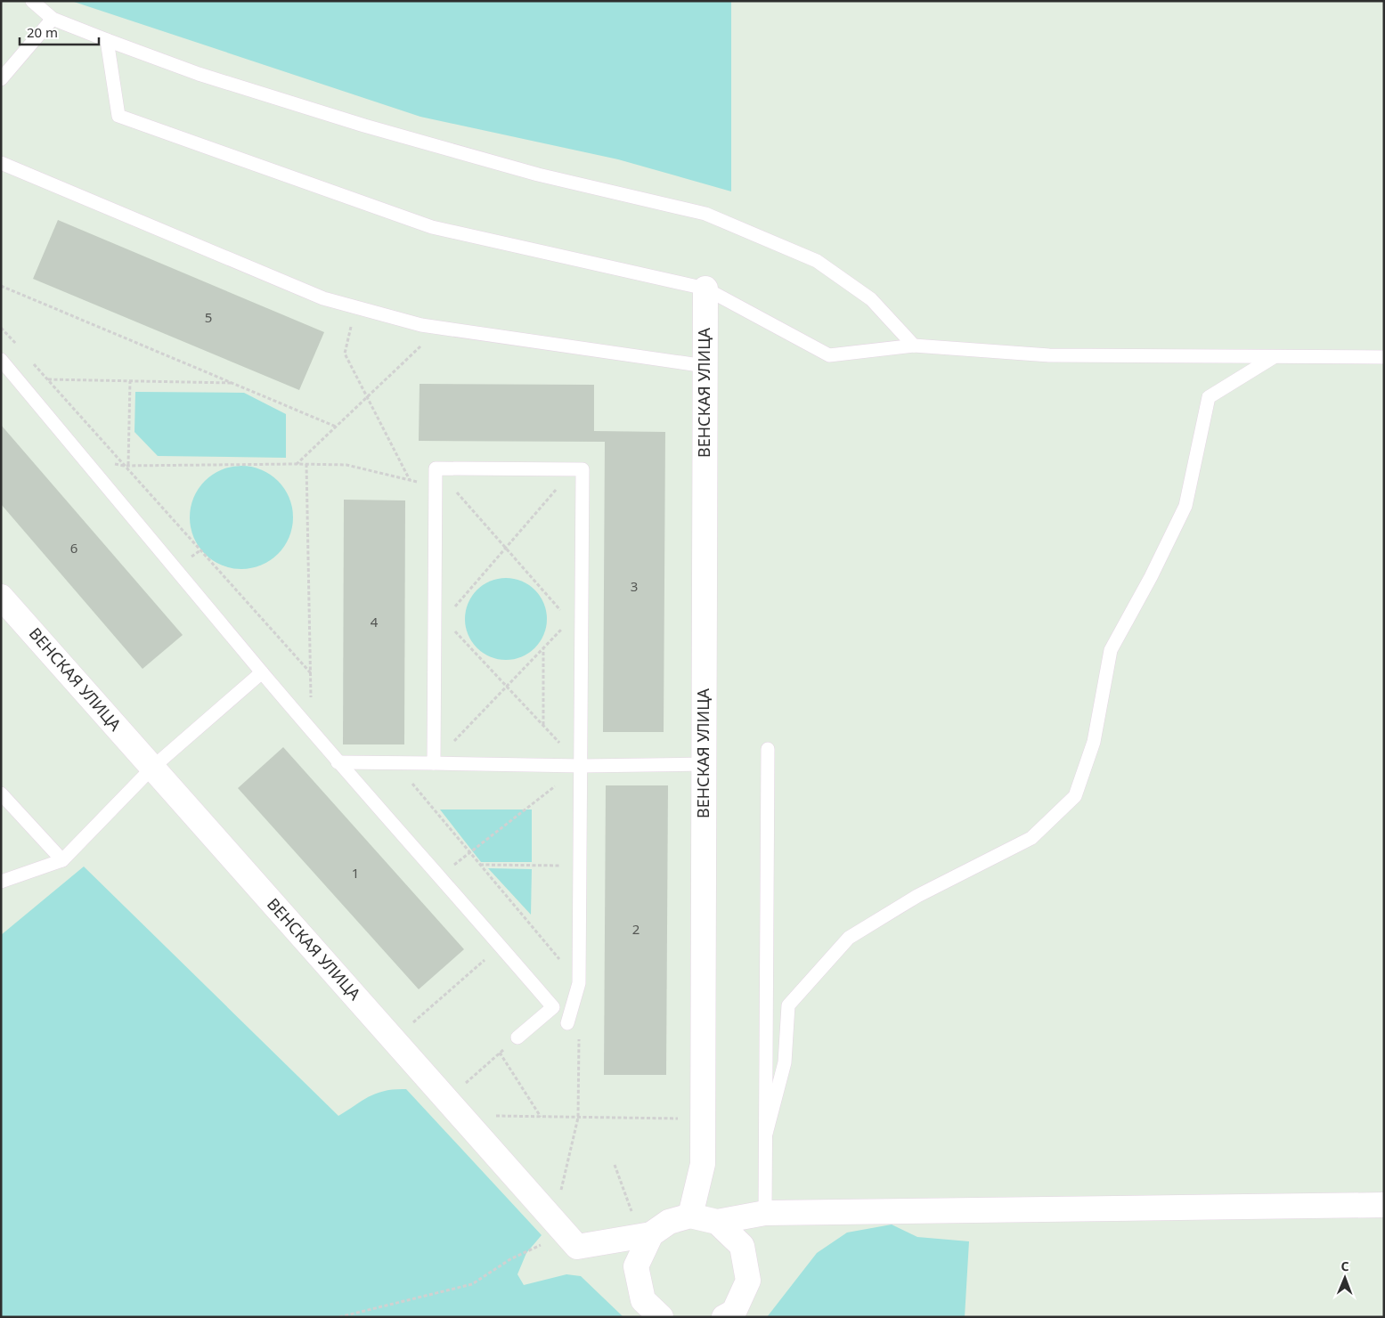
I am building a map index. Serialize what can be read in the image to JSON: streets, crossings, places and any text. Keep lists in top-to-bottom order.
{
  "streets": {
    "street": ["ВЕНСКАЯ УЛИЦА"]
  },
  "house_numbers": [
    "5",
    "6",
    "3",
    "4",
    "1",
    "2"
  ],
  "scale_bar": "20 m",
  "north": "top"
}
